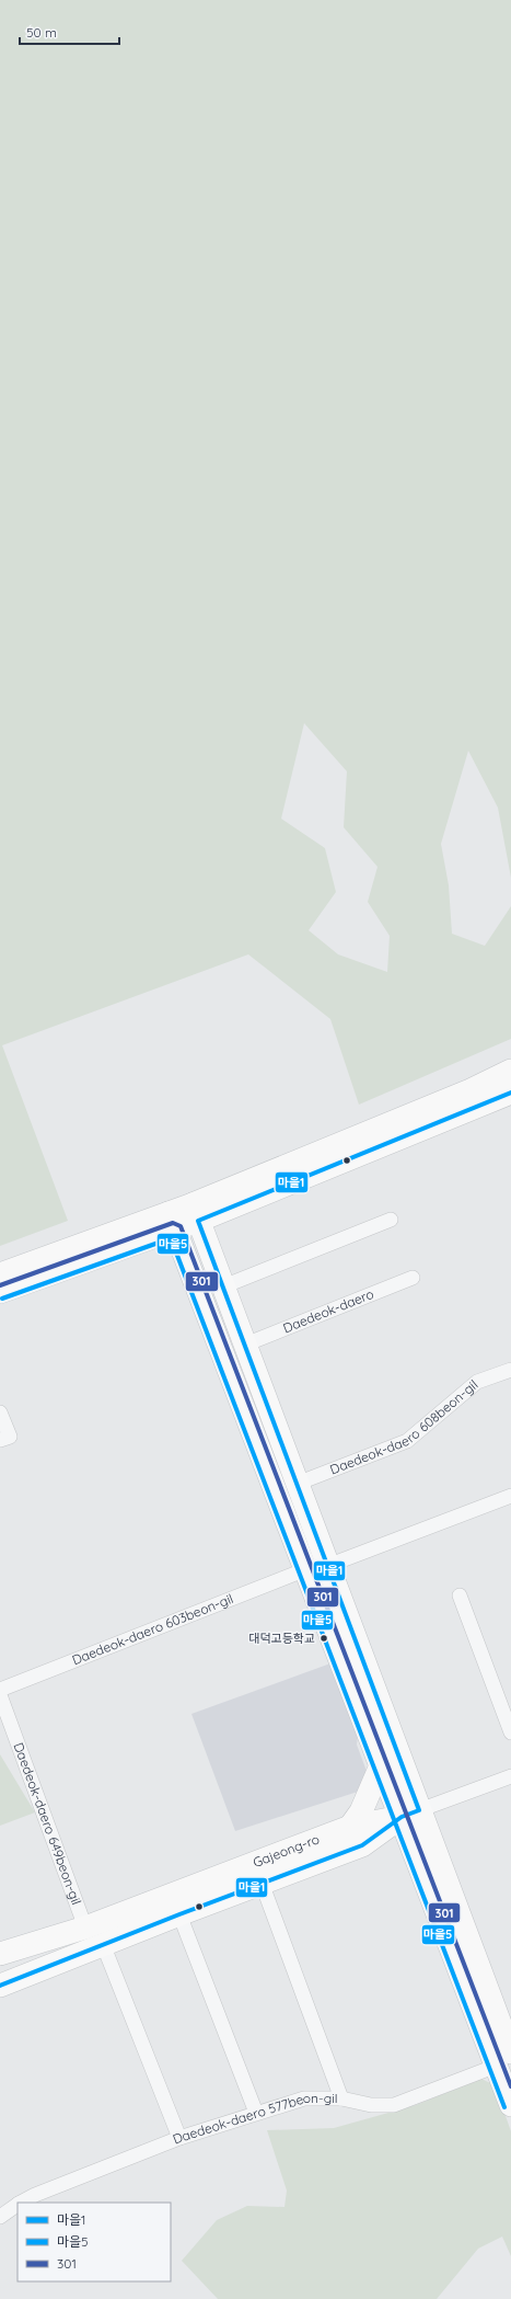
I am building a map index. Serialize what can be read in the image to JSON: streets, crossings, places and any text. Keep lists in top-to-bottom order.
{
  "streets": {
    "main road": ["Gajeong-ro"],
    "street": [
      "Daedeok-daero",
      "Daedeok-daero 608beon-gil",
      "Daedeok-daero 603beon-gil",
      "Daedeok-daero 649beon-gil",
      "Daedeok-daero 577beon-gil"
    ]
  },
  "crossings": [
    ["Daedeok-daero 649beon-gil", "Gajeong-ro"],
    ["Gajeong-ro", "Daedeok-daero 577beon-gil"]
  ],
  "places": ["대덕고등학교"],
  "lines": ["transit line 마을1", "transit line 301", "transit line 마을5"],
  "legend": ["마을1", "마을5", "301"],
  "scale_bar": "50 m"
}
